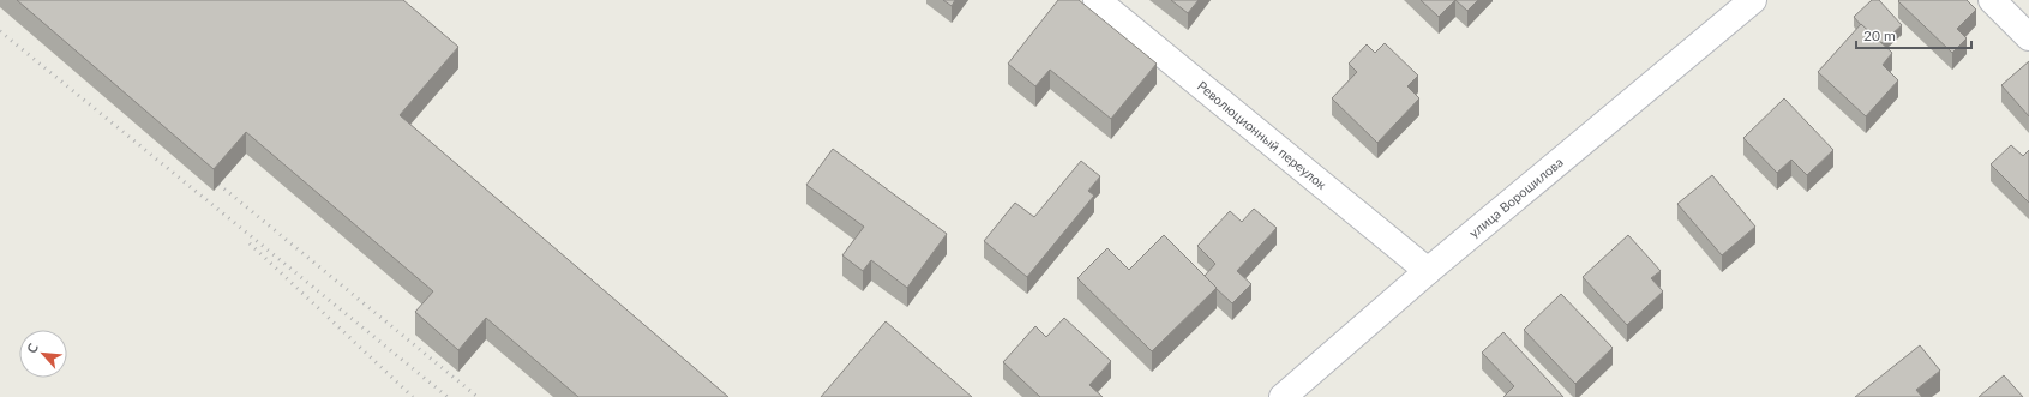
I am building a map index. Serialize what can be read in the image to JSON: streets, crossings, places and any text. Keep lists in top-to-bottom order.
{
  "streets": {
    "street": ["Революционный переулок", "улица Ворошилова"]
  },
  "crossings": [
    ["Революционный переулок", "улица Ворошилова"]
  ],
  "scale_bar": "20 m",
  "north": "top left"
}
